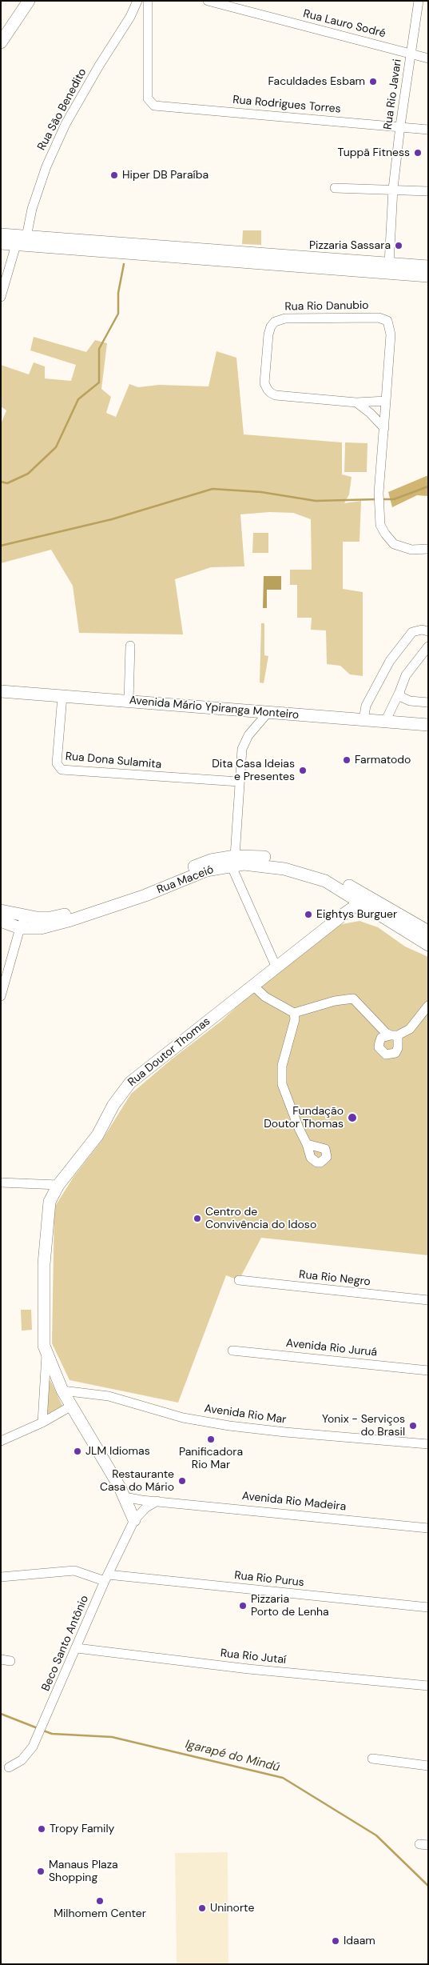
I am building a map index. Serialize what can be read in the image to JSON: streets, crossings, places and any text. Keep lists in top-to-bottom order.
{
  "streets": {
    "main road": ["Avenida Mário Ypiranga Monteiro", "Rua Maceió", "Rua Doutor Thomas"],
    "street": [
      "Rua Lauro Sodré",
      "Rua Rio Javari",
      "Rua Rodrigues Torres",
      "Rua São Benedito",
      "Rua Rio Danubio",
      "Rua Dona Sulamita",
      "Rua Rio Negro",
      "Avenida Rio Juruá",
      "Avenida Rio Mar",
      "Avenida Rio Madeira",
      "Rua Rio Purus",
      "Beco Santo Antônio",
      "Rua Rio Jutaí"
    ]
  },
  "crossings": [
    ["Rua Lauro Sodré", "Rua Rio Javari"],
    ["Rua Rio Javari", "Rua Rodrigues Torres"],
    ["Avenida Mário Ypiranga Monteiro", "Rua Dona Sulamita"],
    ["Rua Maceió", "Rua Doutor Thomas"],
    ["Rua Doutor Thomas", "Avenida Rio Mar"],
    ["Rua Doutor Thomas", "Avenida Rio Madeira"],
    ["Rua Doutor Thomas", "Beco Santo Antônio"],
    ["Rua Rio Purus", "Beco Santo Antônio"],
    ["Beco Santo Antônio", "Rua Rio Jutaí"]
  ],
  "water": ["Igarapé do Mindú"],
  "places": [
    "Faculdades Esbam",
    "Tuppã Fitness",
    "Hiper DB Paraíba",
    "Pizzaria Sassara",
    "Farmatodo",
    "Dita Casa Ideias e Presentes",
    "Eightys Burguer",
    "Fundação Doutor Thomas",
    "Centro de Convivência do Idoso",
    "Yonix - Serviços do Brasil",
    "Panificadora Rio Mar",
    "JLM Idiomas",
    "Restaurante Casa do Mário",
    "Pizzaria Porto de Lenha",
    "Tropy Family",
    "Manaus Plaza Shopping",
    "Milhomem Center",
    "Uninorte",
    "Idaam"
  ]
}
